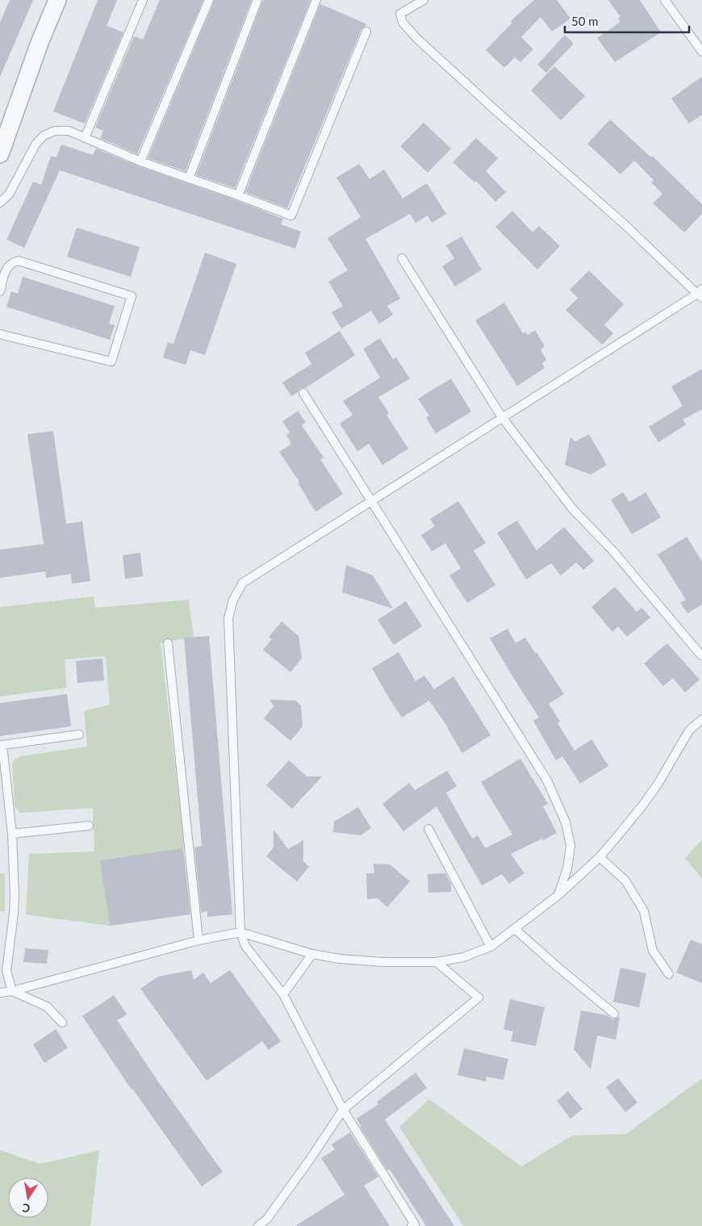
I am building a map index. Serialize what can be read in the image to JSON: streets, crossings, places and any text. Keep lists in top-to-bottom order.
{
  "scale_bar": "50 m",
  "north": "bottom"
}
